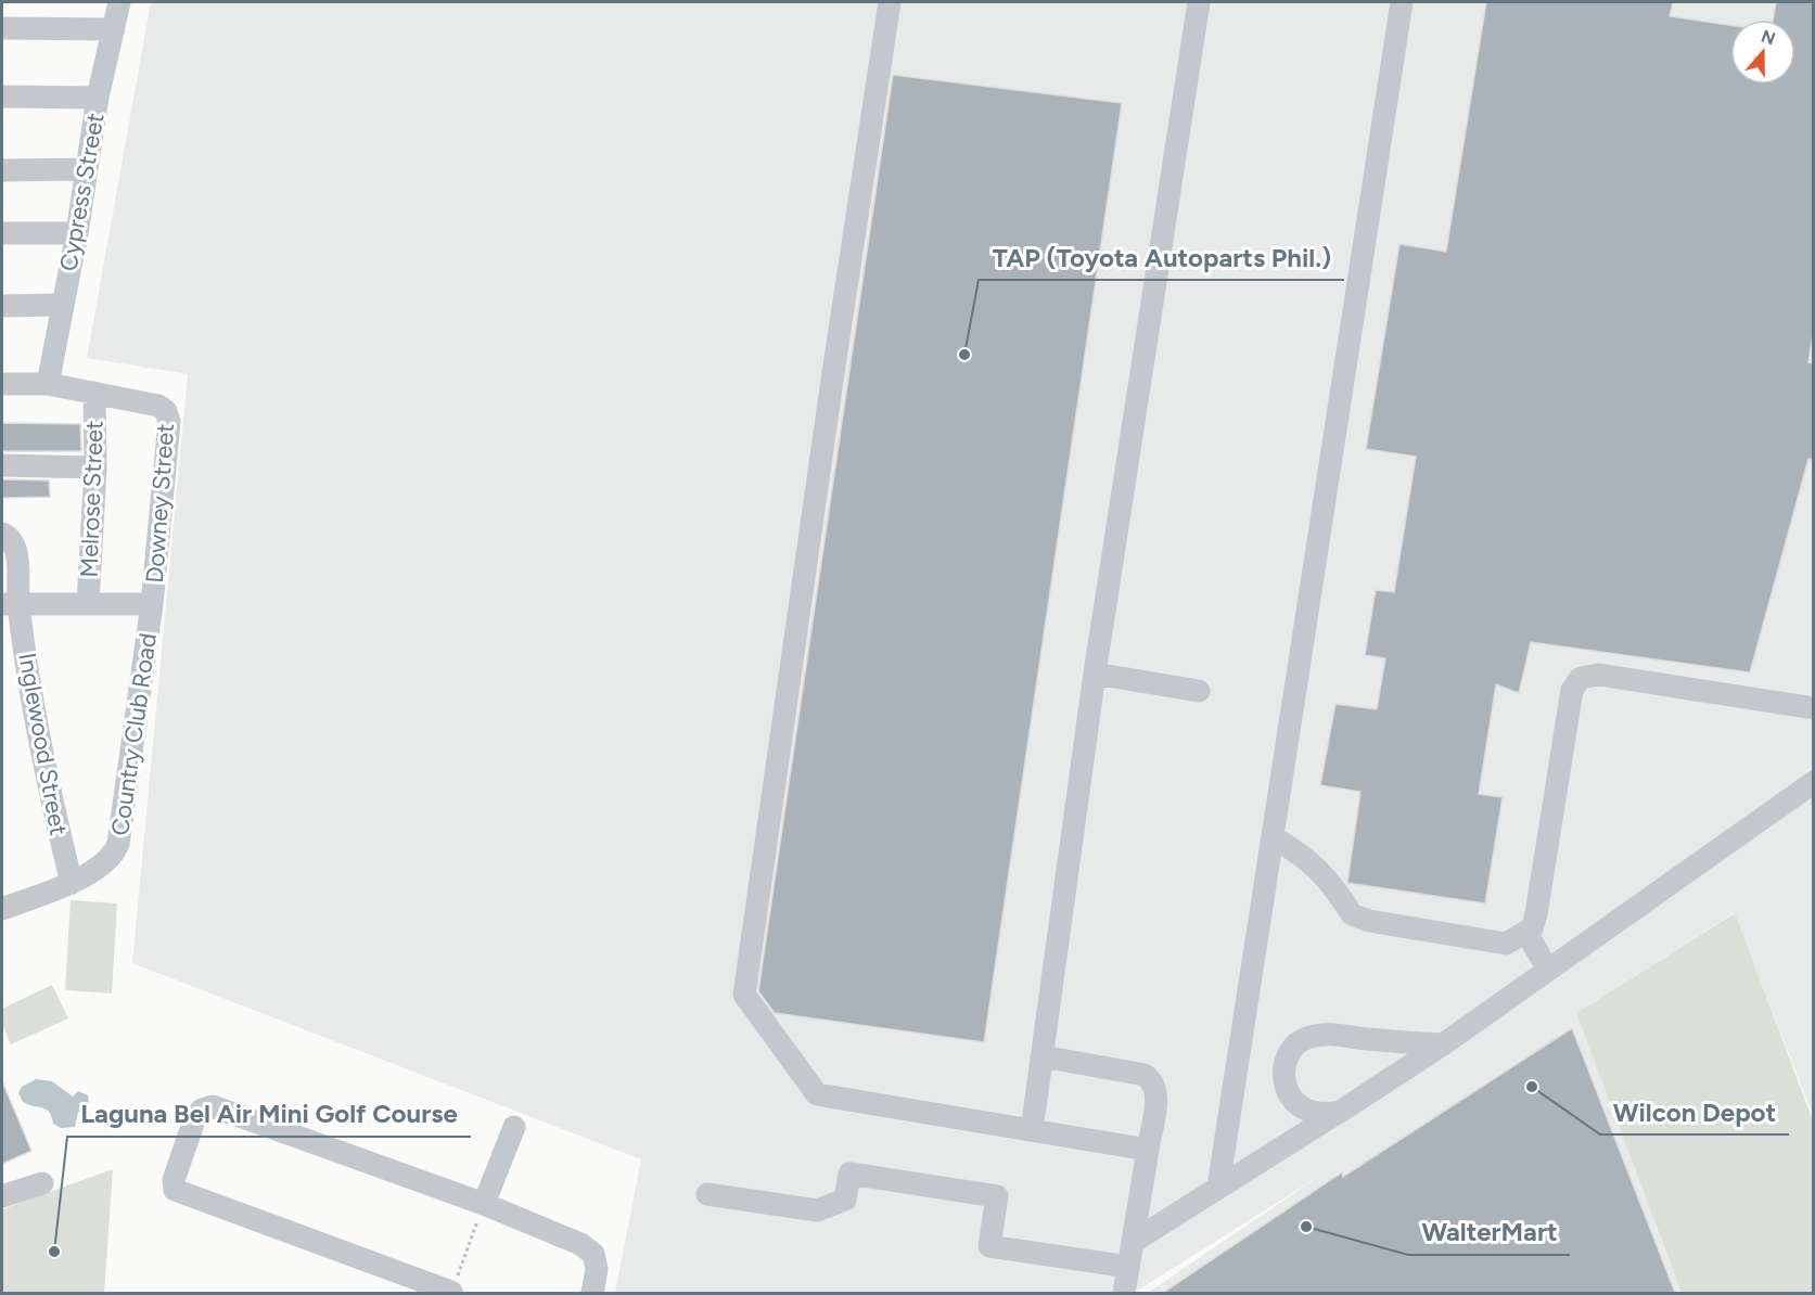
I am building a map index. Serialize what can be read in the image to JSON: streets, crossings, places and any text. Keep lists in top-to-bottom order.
{
  "streets": {
    "street": [
      "Cypress Street",
      "Melrose Street",
      "Downey Street",
      "Country Club Road",
      "Inglewood Street"
    ]
  },
  "crossings": [
    ["Melrose Street", "Downey Street"],
    ["Downey Street", "Country Club Road"],
    ["Country Club Road", "Inglewood Street"]
  ],
  "places": [
    "TAP (Toyota Autoparts Phil.)",
    "Wilcon Depot",
    "WalterMart",
    "Laguna Bel Air Mini Golf Course"
  ],
  "north": "top"
}
